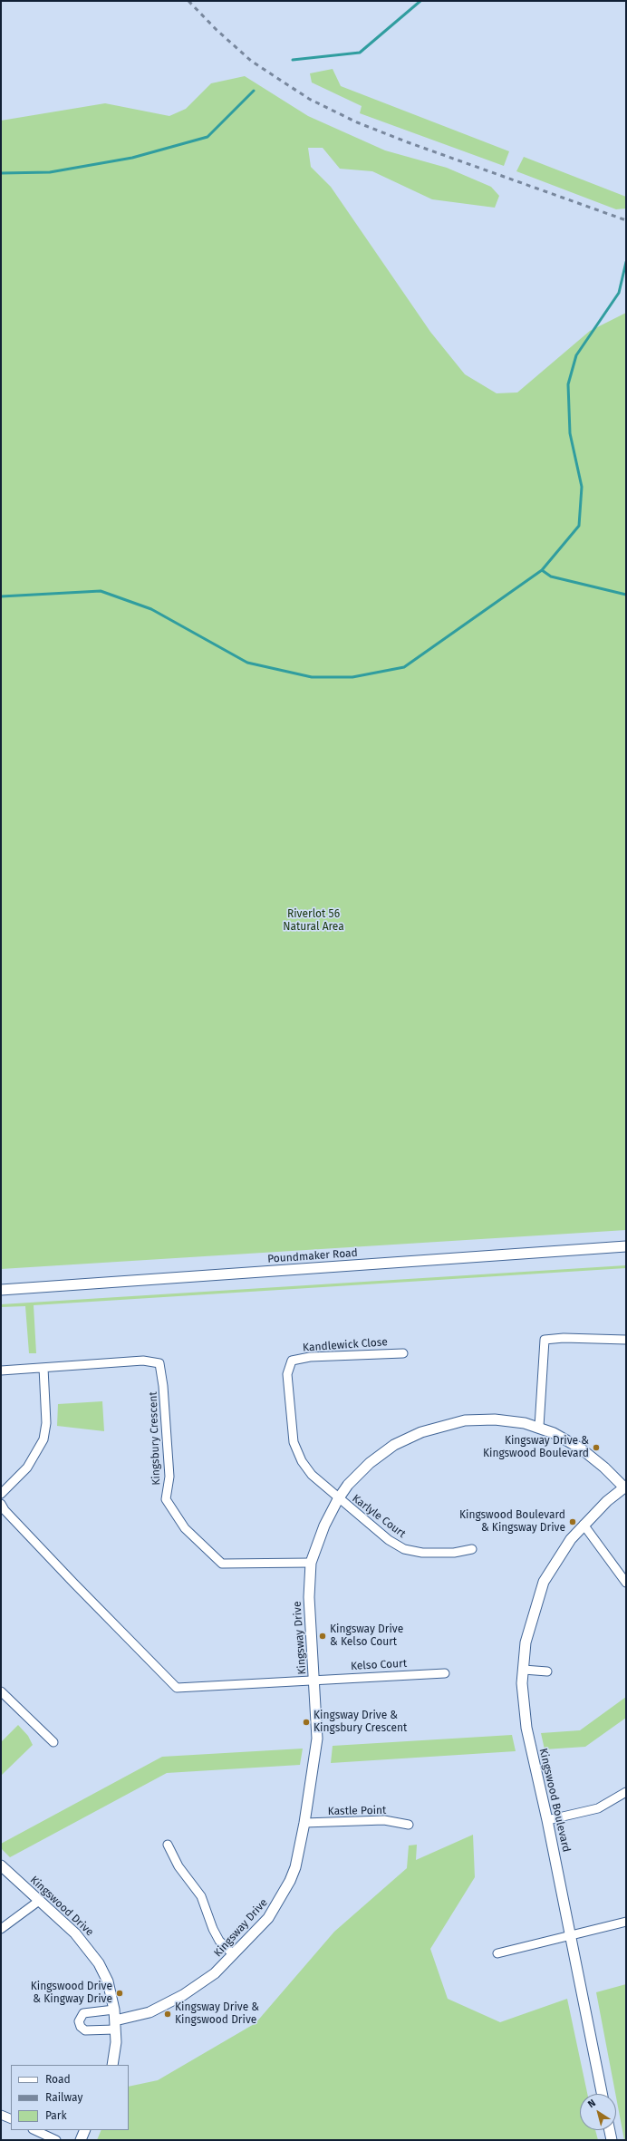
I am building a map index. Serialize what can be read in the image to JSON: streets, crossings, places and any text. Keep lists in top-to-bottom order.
{
  "streets": {
    "street": [
      "Poundmaker Road",
      "Kandlewick Close",
      "Kingsbury Crescent",
      "Karlyle Court",
      "Kingsway Drive",
      "Kelso Court",
      "Kingswood Boulevard",
      "Kastle Point",
      "Kingswood Drive"
    ]
  },
  "crossings": [
    ["Kandlewick Close", "Karlyle Court"],
    ["Kandlewick Close", "Kingsway Drive"],
    ["Kingsbury Crescent", "Kingsway Drive"],
    ["Karlyle Court", "Kingsway Drive"],
    ["Kingsway Drive", "Kelso Court"],
    ["Kingsway Drive", "Kingswood Boulevard"],
    ["Kingsway Drive", "Kastle Point"],
    ["Kingsway Drive", "Kingswood Drive"]
  ],
  "parks": ["Riverlot 56 Natural Area"],
  "places": [
    "Kingsway Drive & Kingswood Boulevard",
    "Kingswood Boulevard & Kingsway Drive",
    "Kingsway Drive & Kelso Court",
    "Kingsway Drive & Kingsbury Crescent",
    "Kingswood Drive & Kingway Drive",
    "Kingsway Drive & Kingswood Drive"
  ],
  "legend": ["Road", "Railway", "Park"],
  "north": "top left"
}
